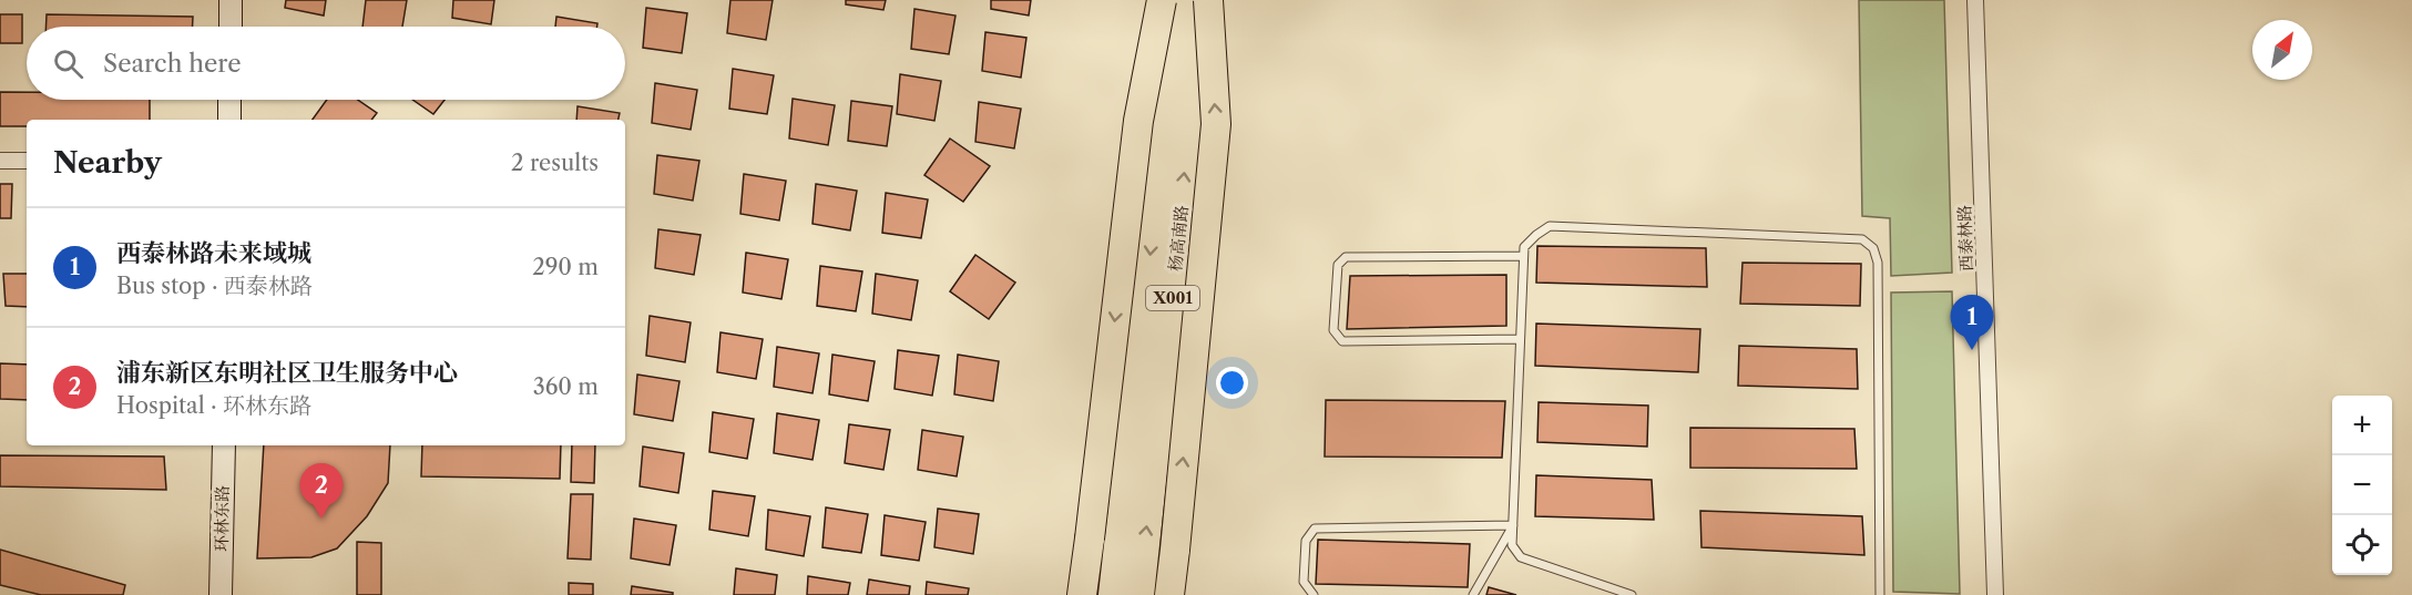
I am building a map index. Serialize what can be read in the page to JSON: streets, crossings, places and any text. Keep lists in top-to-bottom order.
{
  "streets": {
    "highway": ["杨高南路", "X001"],
    "street": ["西泰林路", "环林东路"]
  },
  "north": "top right",
  "page": {
    "search": "Search here",
    "heading": ["Nearby", "2 results"],
    "list": [
      {
        "mark": "1",
        "name": "西泰林路未来域城",
        "note": "Bus stop · 西泰林路",
        "value": "290 m"
      },
      {
        "mark": "2",
        "name": "浦东新区东明社区卫生服务中心",
        "note": "Hospital · 环林东路",
        "value": "360 m"
      }
    ],
    "pins": ["1", "2"],
    "map_buttons": ["+", "−"]
  }
}
